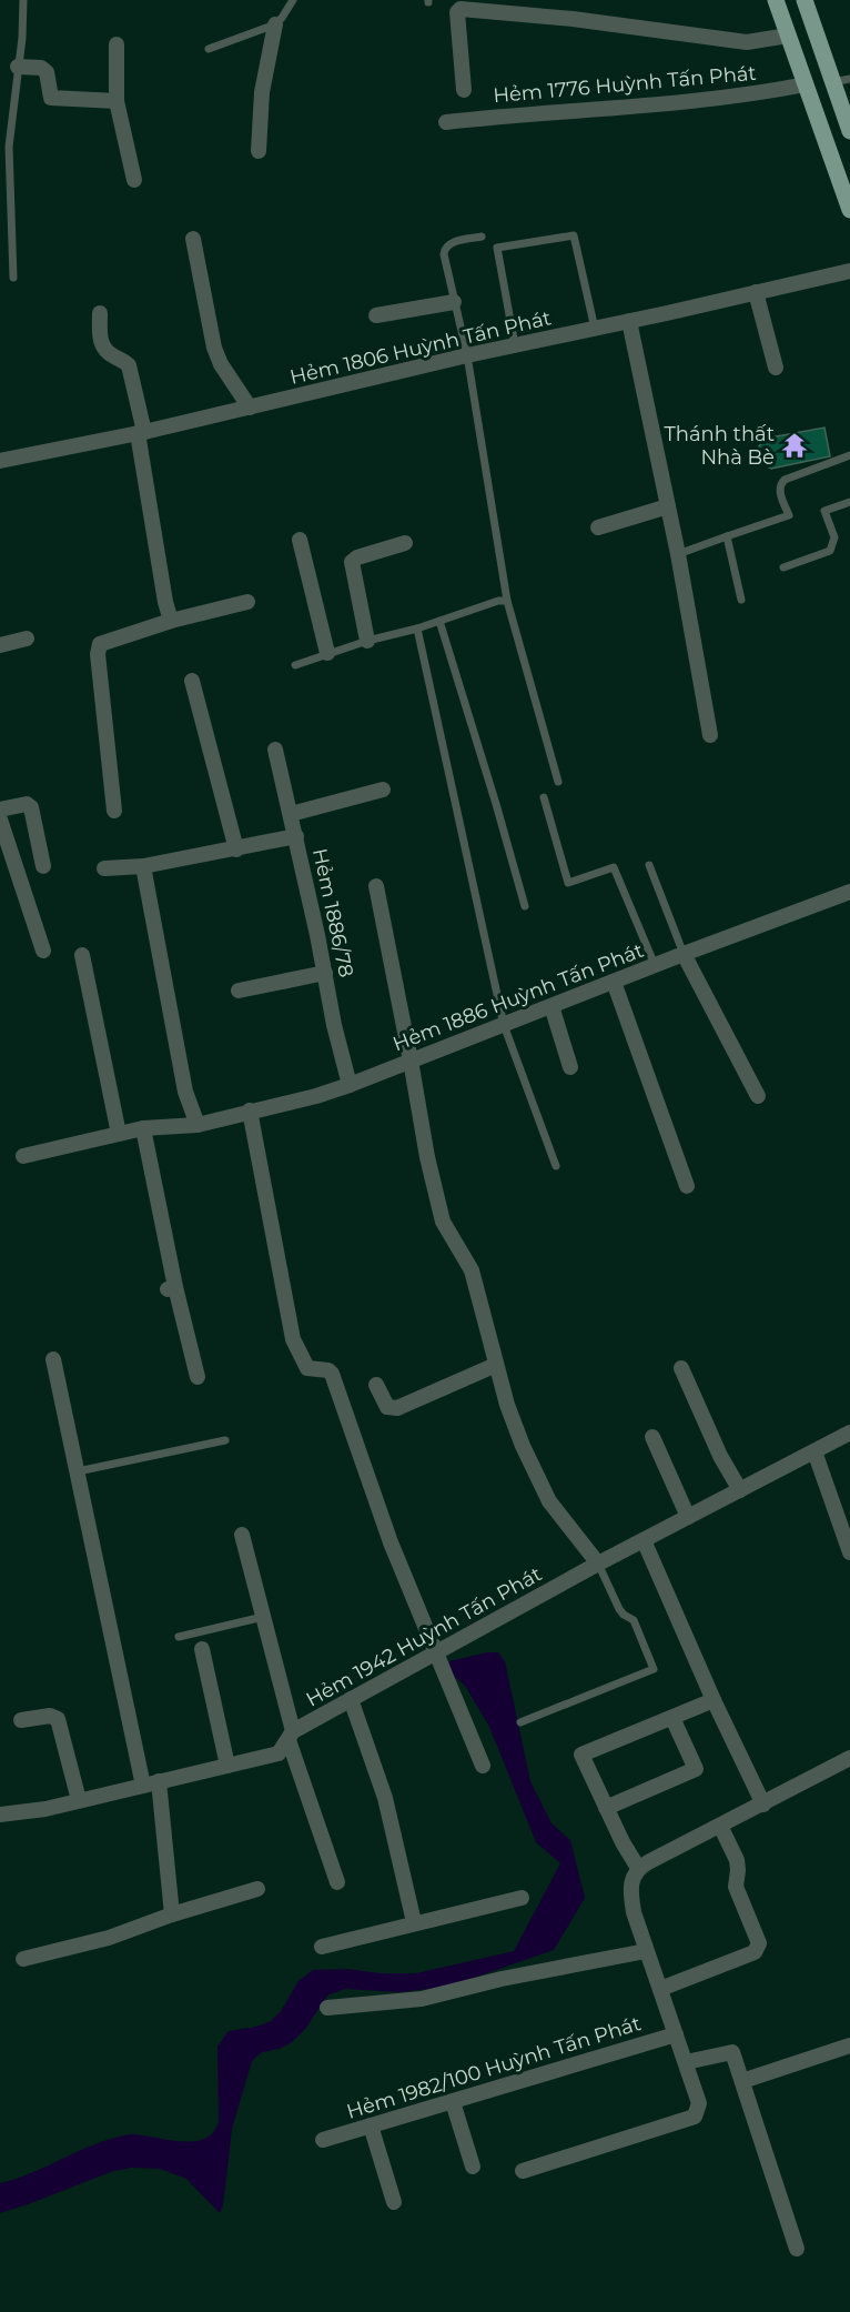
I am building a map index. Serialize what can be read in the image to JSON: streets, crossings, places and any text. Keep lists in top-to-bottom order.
{
  "streets": {
    "street": [
      "Hẻm 1776 Huỳnh Tấn Phát",
      "Hẻm 1806 Huỳnh Tấn Phát",
      "Hẻm 1886/78",
      "Hẻm 1886 Huỳnh Tấn Phát",
      "Hẻm 1942 Huỳnh Tấn Phát",
      "Hẻm 1982/100 Huỳnh Tấn Phát"
    ]
  },
  "crossings": [
    ["Hẻm 1886/78", "Hẻm 1886 Huỳnh Tấn Phát"]
  ],
  "places": {
    "temple": ["Thánh thất Nhà Bè"]
  }
}
